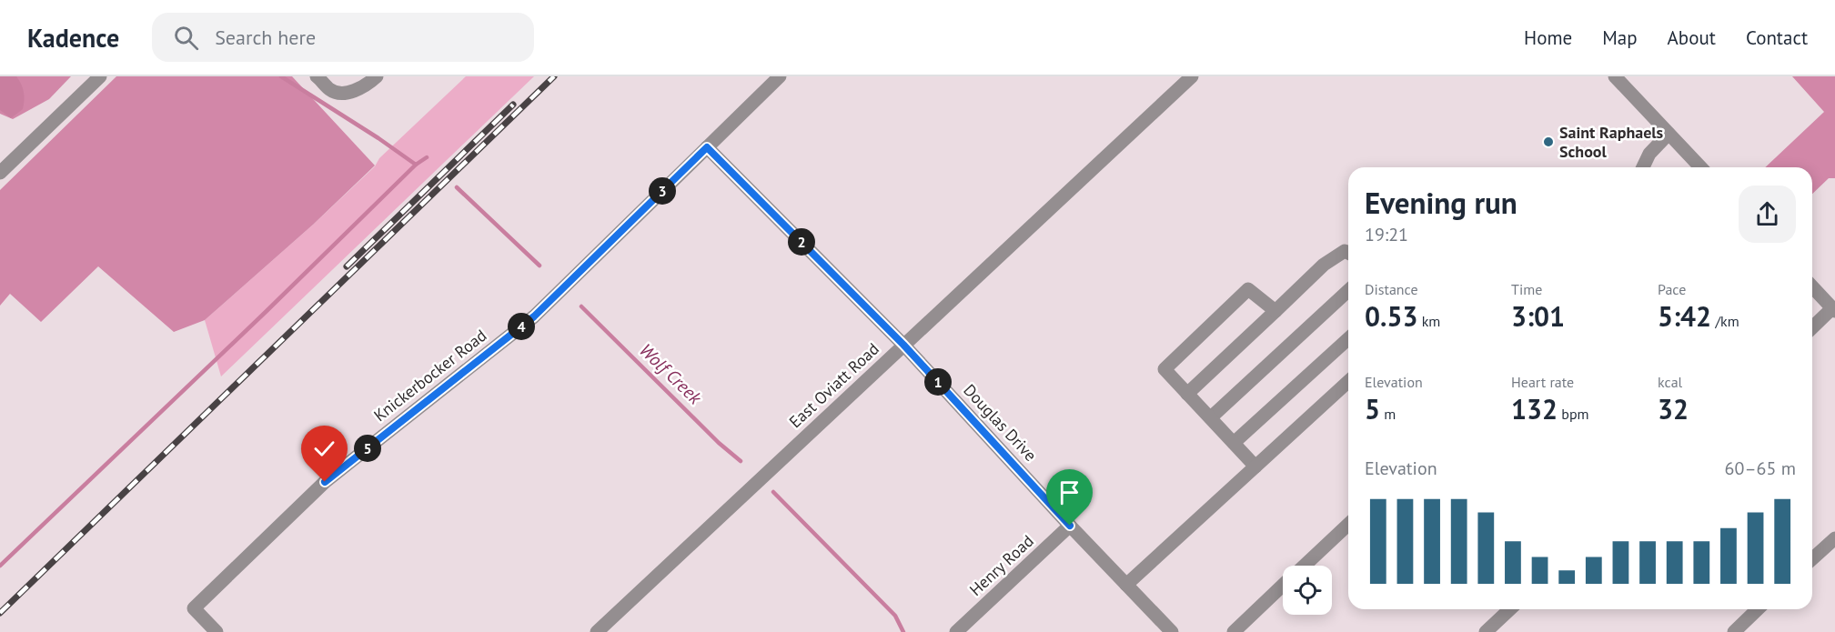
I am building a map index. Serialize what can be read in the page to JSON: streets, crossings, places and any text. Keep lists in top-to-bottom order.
{
  "streets": {
    "street": [
      "Knickerbocker Road",
      "East Oviatt Road",
      "Douglas Drive",
      "Henry Road"
    ]
  },
  "crossings": [
    ["Knickerbocker Road", "Douglas Drive"],
    ["East Oviatt Road", "Douglas Drive"],
    ["Douglas Drive", "Henry Road"]
  ],
  "water": ["Wolf Creek"],
  "places": ["Saint Raphaels School"],
  "page": {
    "header": "Kadence",
    "search": "Search here",
    "nav": [
      "Home",
      "Map",
      "About",
      "Contact"
    ],
    "heading": ["Evening run", "19:21"],
    "pins": [
      "3",
      "2",
      "4",
      "1",
      "5"
    ],
    "stats": [
      ["Distance", "0.53 km"],
      ["Time", "3:01"],
      ["Pace", "5:42 /km"],
      ["Elevation", "5 m"],
      ["Heart rate", "132 bpm"],
      ["kcal", "32"]
    ],
    "chart": ["Elevation", "60–65 m"]
  }
}
